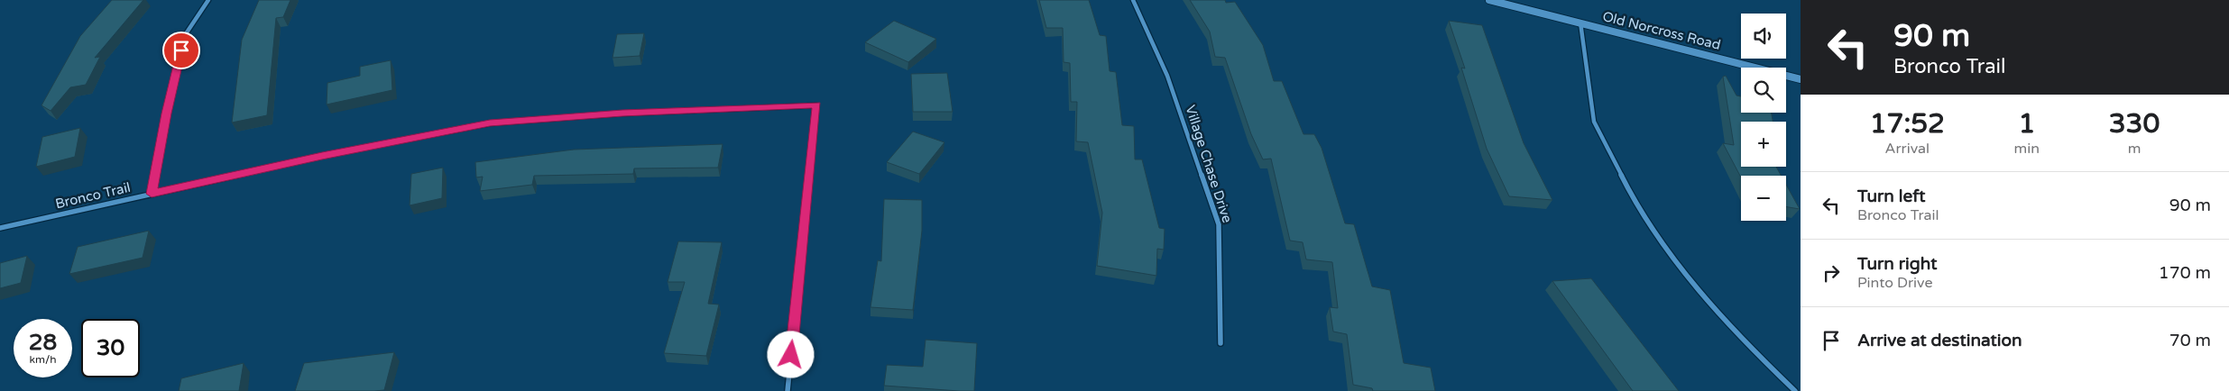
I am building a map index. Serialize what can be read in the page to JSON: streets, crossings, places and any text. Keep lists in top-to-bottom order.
{
  "streets": {
    "street": ["Old Norcross Road", "Village Chase Drive", "Bronco Trail"]
  },
  "page": {
    "turn": ["90 m", "Bronco Trail"],
    "map_buttons": ["+", "−"],
    "eta": [
      "17:52",
      "Arrival",
      "1",
      "min",
      "330",
      "m"
    ],
    "list": [
      {
        "name": "Turn left",
        "note": "Bronco Trail",
        "value": "90 m"
      },
      {
        "name": "Turn right",
        "note": "Pinto Drive",
        "value": "170 m"
      },
      {
        "name": "Arrive at destination",
        "value": "70 m"
      }
    ],
    "speed": "28 km/h",
    "limit": "30"
  }
}
